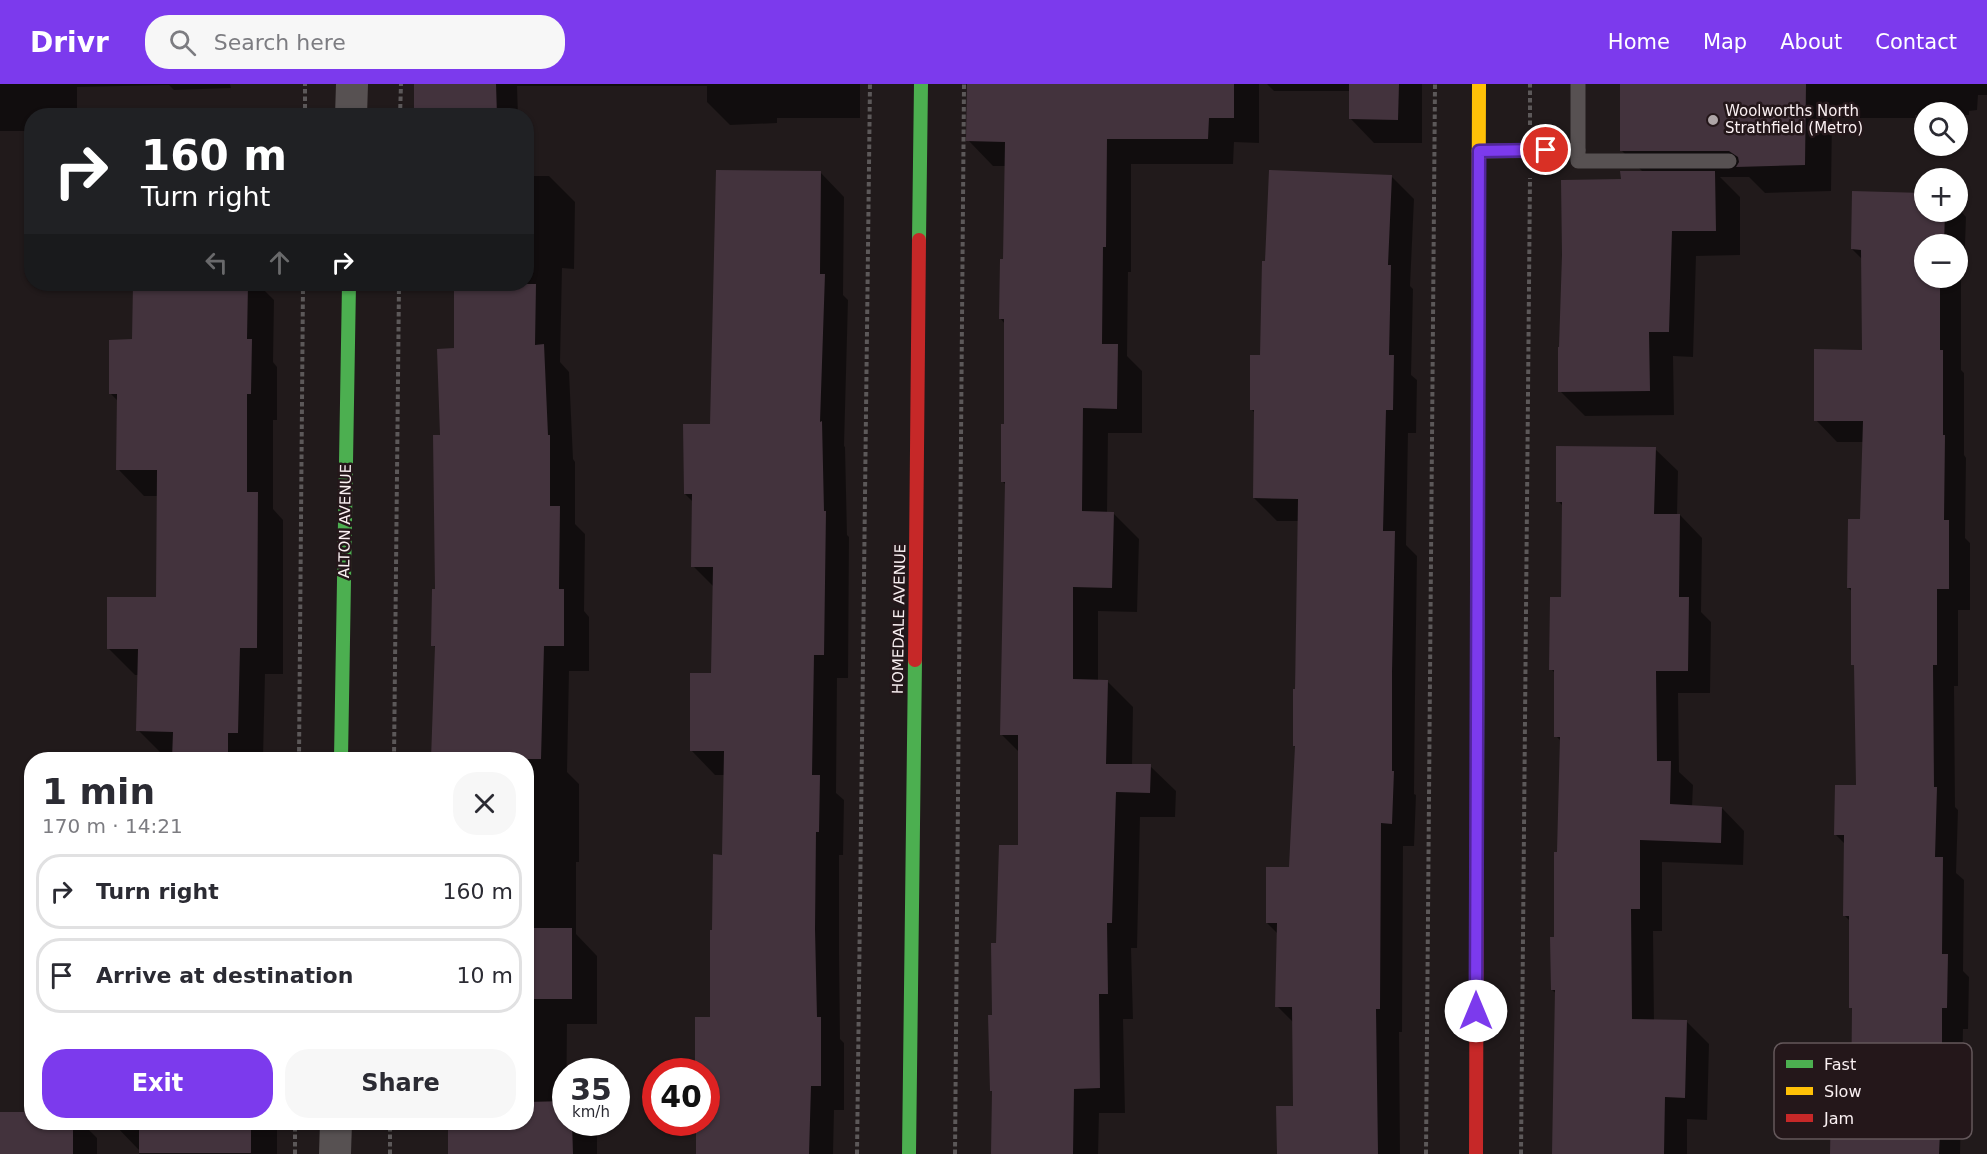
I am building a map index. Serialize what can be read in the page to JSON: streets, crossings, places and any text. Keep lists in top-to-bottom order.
{
  "streets": {
    "street": ["ALTON AVENUE", "HOMEDALE AVENUE"]
  },
  "places": ["Woolworths North Strathfield (Metro)"],
  "legend": ["Fast", "Slow", "Jam"],
  "page": {
    "header": "Drivr",
    "search": "Search here",
    "nav": [
      "Home",
      "Map",
      "About",
      "Contact"
    ],
    "map_buttons": ["+", "−"],
    "turn": ["160 m", "Turn right"],
    "heading": ["1 min", "170 m · 14:21"],
    "list": [
      {
        "name": "Turn right",
        "value": "160 m"
      },
      {
        "name": "Arrive at destination",
        "value": "10 m"
      }
    ],
    "buttons": ["Exit", "Share"],
    "speed": "35 km/h",
    "limit": "40"
  }
}
